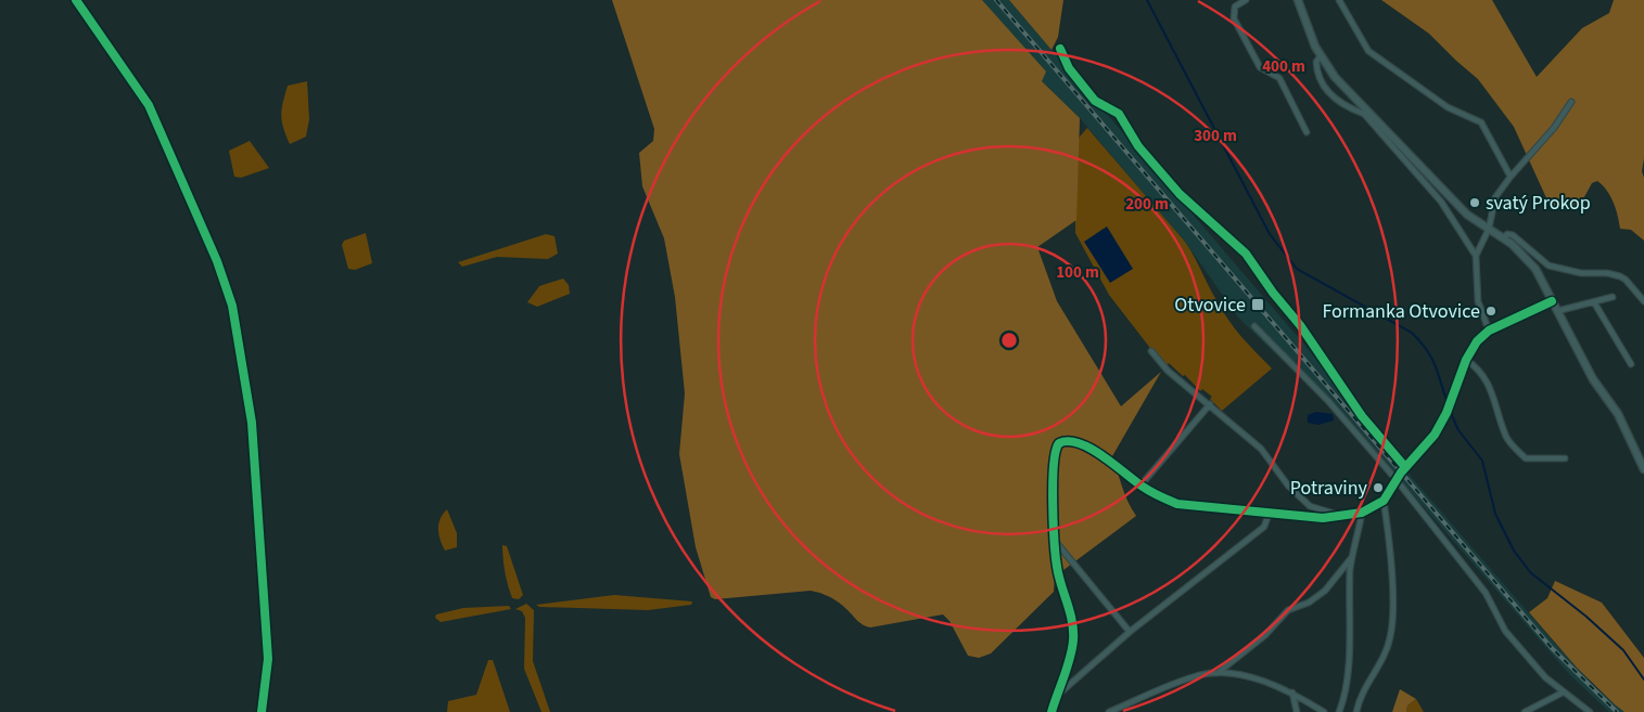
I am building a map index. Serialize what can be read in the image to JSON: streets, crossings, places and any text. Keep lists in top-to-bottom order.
{
  "places": {
    "other": ["svatý Prokop", "Formanka Otvovice", "Potraviny"],
    "transit": ["Otvovice"]
  },
  "rings": [
    "400 m",
    "300 m",
    "200 m",
    "100 m"
  ]
}
